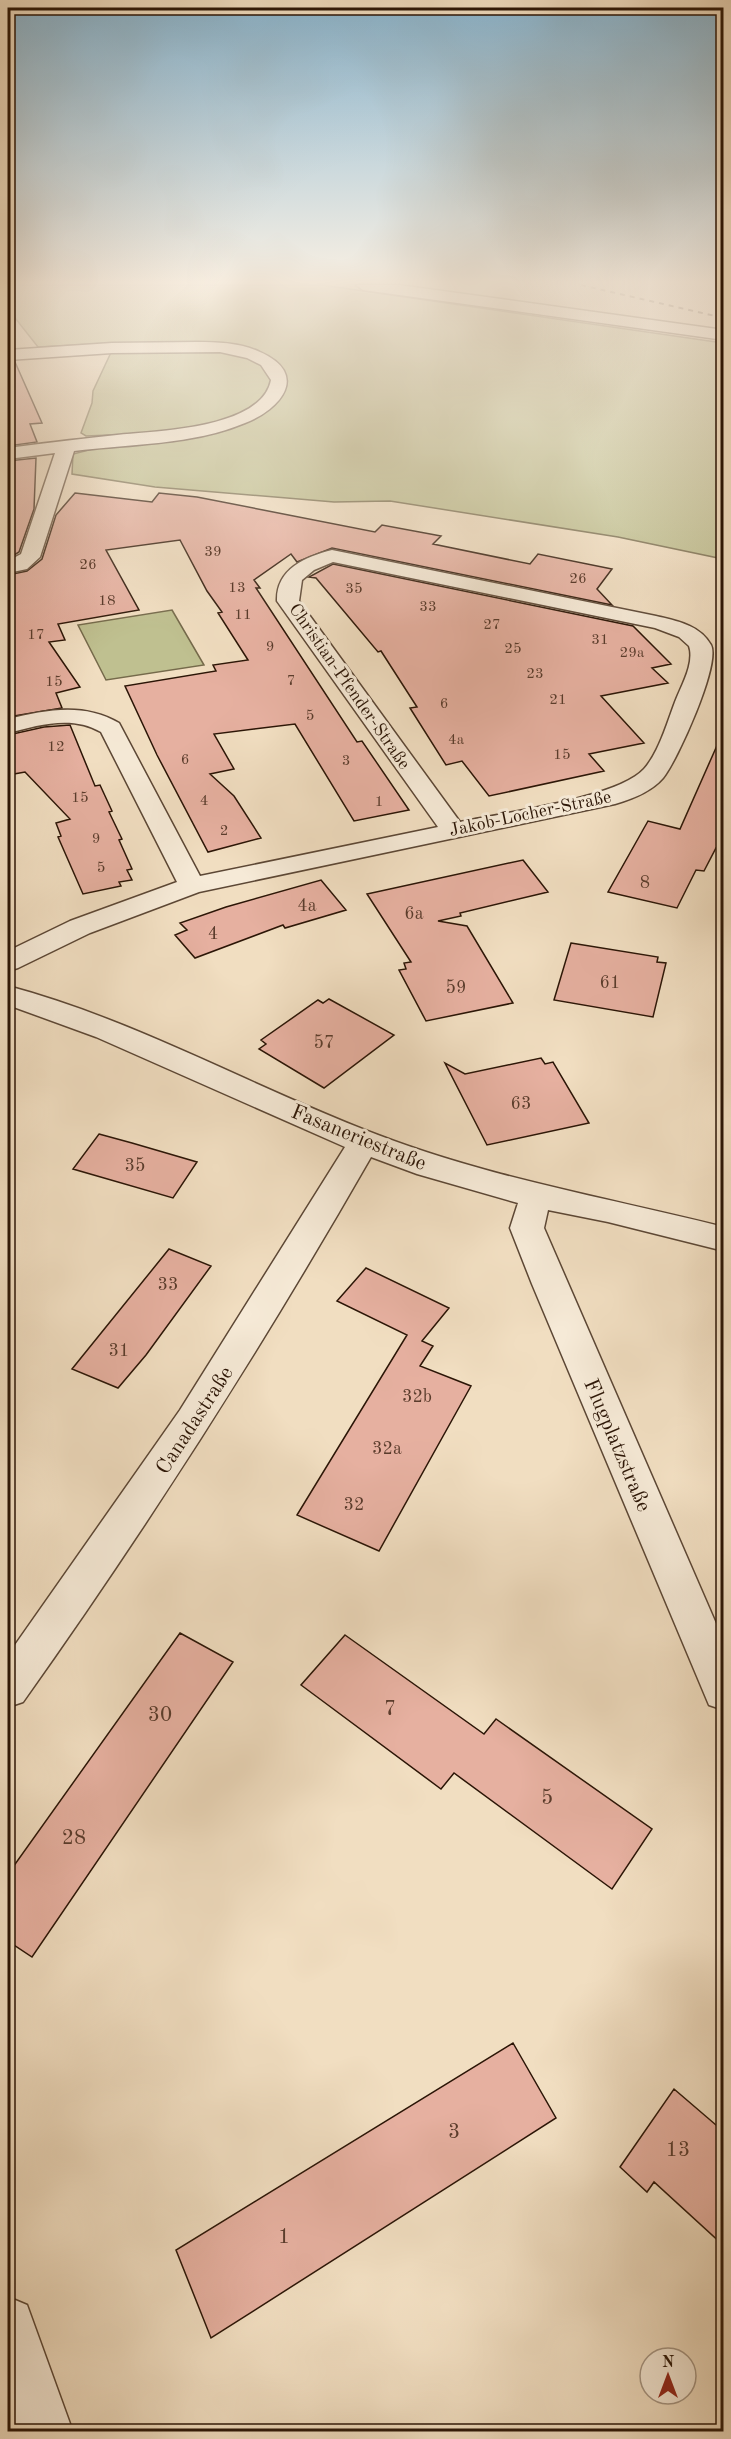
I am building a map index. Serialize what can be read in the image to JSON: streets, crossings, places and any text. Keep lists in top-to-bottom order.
{
  "streets": {
    "street": [
      "Christian-Pfender-Straße",
      "Jakob-Locher-Straße",
      "Fasaneriestraße",
      "Canadastraße",
      "Flugplatzstraße"
    ]
  },
  "crossings": [
    ["Christian-Pfender-Straße", "Jakob-Locher-Straße"],
    ["Fasaneriestraße", "Canadastraße"],
    ["Fasaneriestraße", "Flugplatzstraße"]
  ],
  "house_numbers": [
    "39",
    "26",
    "26",
    "13",
    "35",
    "18",
    "33",
    "11",
    "27",
    "17",
    "31",
    "9",
    "25",
    "29a",
    "23",
    "7",
    "15",
    "21",
    "6",
    "5",
    "4a",
    "12",
    "15",
    "6",
    "3",
    "15",
    "4",
    "1",
    "2",
    "9",
    "5",
    "8",
    "4a",
    "6a",
    "4",
    "61",
    "59",
    "57",
    "63",
    "35",
    "33",
    "31",
    "32b",
    "32a",
    "32",
    "7",
    "30",
    "5",
    "28",
    "3",
    "13",
    "1"
  ],
  "north": "top"
}
